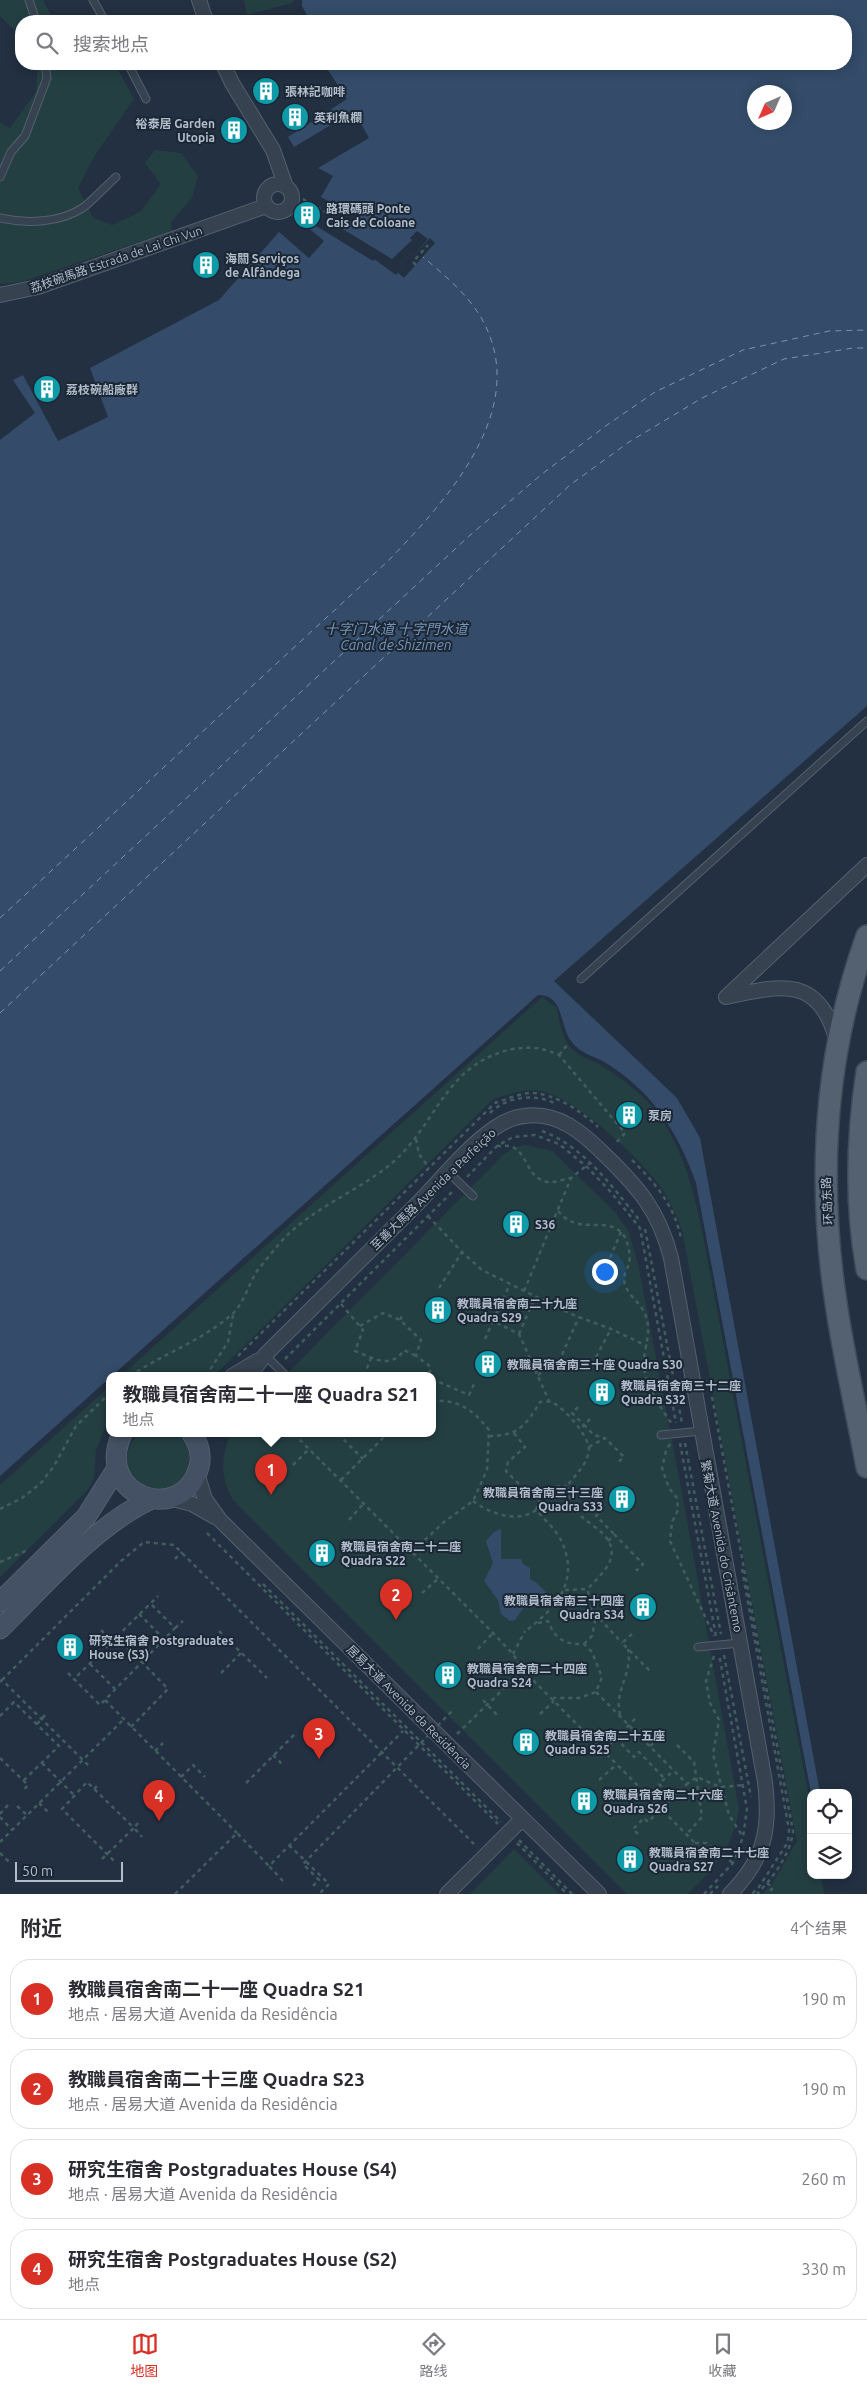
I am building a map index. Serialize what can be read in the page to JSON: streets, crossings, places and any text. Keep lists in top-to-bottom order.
{
  "streets": {
    "main road": ["环岛东路"],
    "street": [
      "荔枝碗馬路 Estrada de Lai Chi Vun",
      "至善大馬路 Avenida a Perfeição",
      "繁菊大道 Avenida do Crisântemo",
      "居易大道 Avenida da Residência"
    ]
  },
  "crossings": [
    ["至善大馬路 Avenida a Perfeição", "繁菊大道 Avenida do Crisântemo"]
  ],
  "water": ["十字门水道 十字門水道 Canal de Shizimen"],
  "places": {
    "building": [
      "張林記咖啡",
      "英利魚欄",
      "裕泰居 Garden Utopia",
      "路環碼頭 Ponte Cais de Coloane",
      "海關 Serviços de Alfândega",
      "荔枝碗船廠群",
      "泵房",
      "S36",
      "教職員宿舍南二十九座 Quadra S29",
      "教職員宿舍南三十座 Quadra S30",
      "教職員宿舍南三十二座 Quadra S32",
      "教職員宿舍南三十三座 Quadra S33",
      "教職員宿舍南二十二座 Quadra S22",
      "教職員宿舍南三十四座 Quadra S34",
      "研究生宿舍 Postgraduates House (S3)",
      "教職員宿舍南二十四座 Quadra S24",
      "教職員宿舍南二十五座 Quadra S25",
      "教職員宿舍南二十六座 Quadra S26",
      "教職員宿舍南二十七座 Quadra S27"
    ]
  },
  "scale_bar": "50 m",
  "north": "bottom left",
  "page": {
    "search": "搜索地点",
    "popup": ["教職員宿舍南二十一座 Quadra S21", "地点"],
    "pins": [
      "1",
      "2",
      "3",
      "4"
    ],
    "scale": "50 m",
    "heading": ["附近", "4个结果"],
    "list": [
      {
        "mark": "1",
        "name": "教職員宿舍南二十一座 Quadra S21",
        "note": "地点 · 居易大道 Avenida da Residência",
        "value": "190 m"
      },
      {
        "mark": "2",
        "name": "教職員宿舍南二十三座 Quadra S23",
        "note": "地点 · 居易大道 Avenida da Residência",
        "value": "190 m"
      },
      {
        "mark": "3",
        "name": "研究生宿舍 Postgraduates House (S4)",
        "note": "地点 · 居易大道 Avenida da Residência",
        "value": "260 m"
      },
      {
        "mark": "4",
        "name": "研究生宿舍 Postgraduates House (S2)",
        "note": "地点",
        "value": "330 m"
      }
    ],
    "nav": ["地图", "路线", "收藏"]
  }
}
